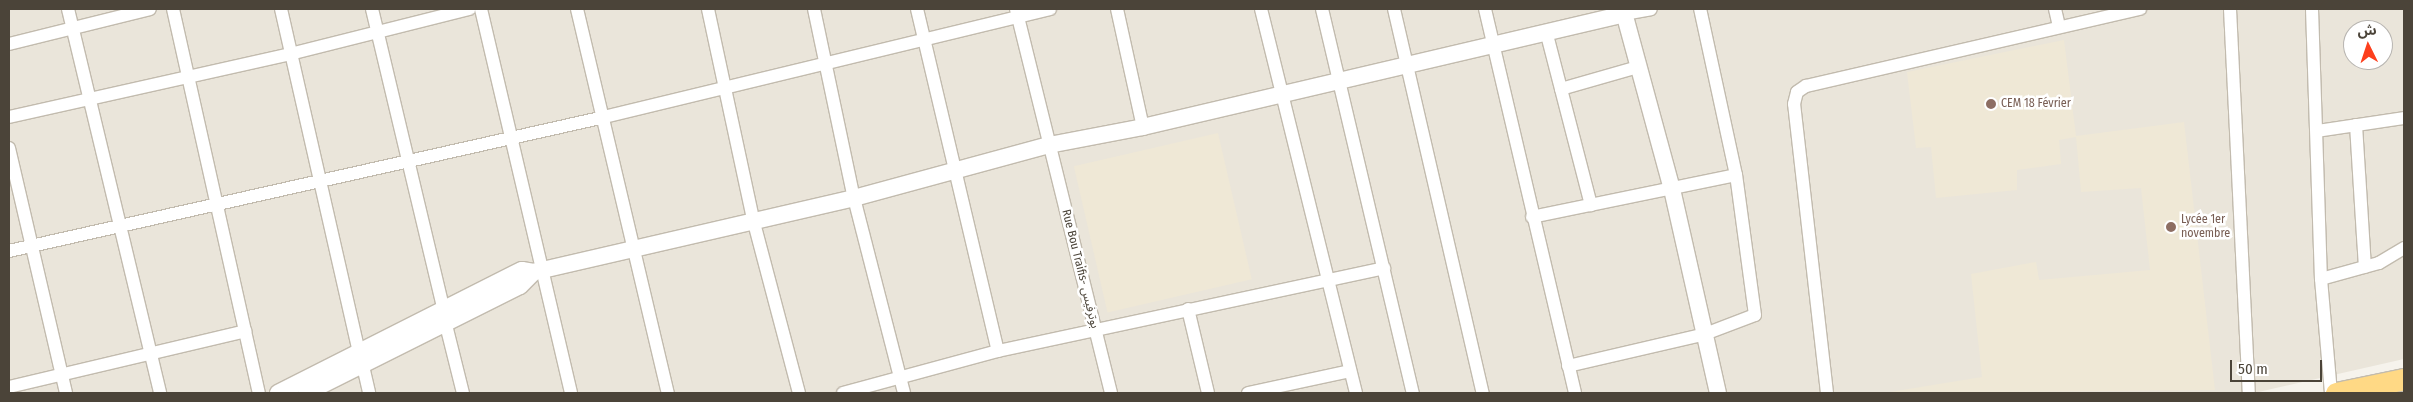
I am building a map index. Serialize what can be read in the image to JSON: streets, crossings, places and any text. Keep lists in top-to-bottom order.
{
  "streets": {
    "street": ["Rue Bou Traifis- بوترفيس"]
  },
  "places": ["CEM 18 Février", "Lycée 1er novembre"],
  "scale_bar": "50 m",
  "north": "top"
}
